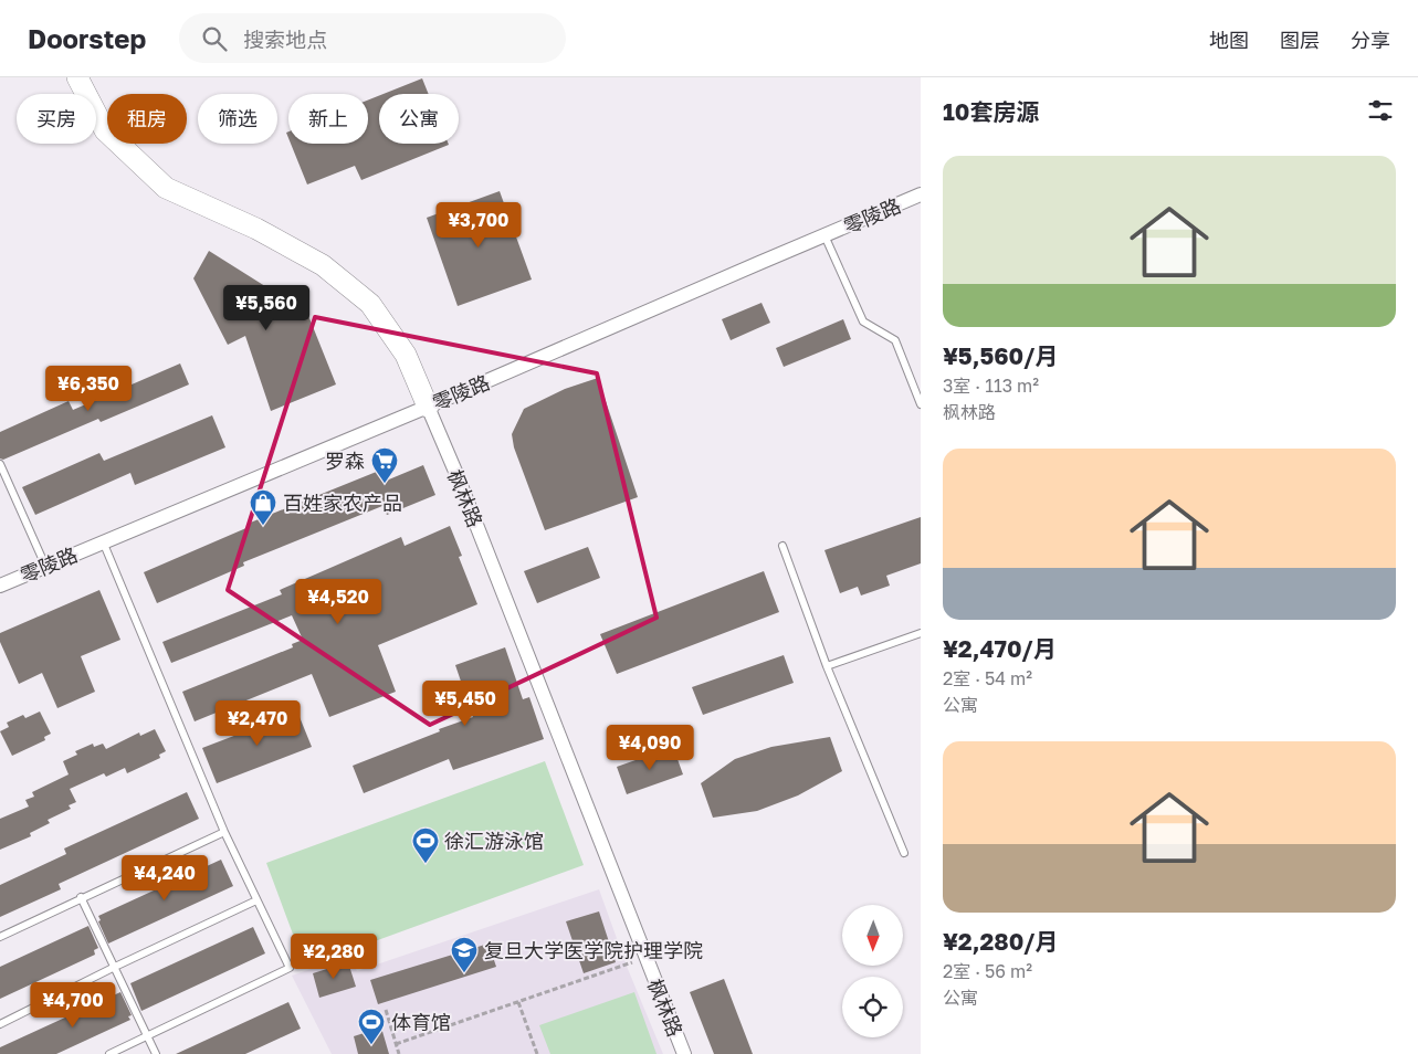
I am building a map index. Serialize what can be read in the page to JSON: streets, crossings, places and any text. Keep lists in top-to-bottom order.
{
  "streets": {
    "street": ["零陵路", "枫林路"]
  },
  "crossings": [
    ["零陵路", "枫林路"]
  ],
  "places": {
    "supermarket": ["罗森"],
    "shop": ["百姓家农产品"],
    "sports": ["徐汇游泳馆", "体育馆"],
    "school or university": ["复旦大学医学院护理学院"]
  },
  "north": "bottom",
  "page": {
    "header": "Doorstep",
    "search": "搜索地点",
    "nav": ["地图", "图层", "分享"],
    "heading": "10套房源",
    "chip": [
      "买房",
      "租房",
      "筛选",
      "新上",
      "公寓"
    ],
    "list": [
      {
        "name": "¥5,560/月",
        "note": "3室 · 113 m² · 枫林路"
      },
      {
        "name": "¥2,470/月",
        "note": "2室 · 54 m² · 公寓"
      },
      {
        "name": "¥2,280/月",
        "note": "2室 · 56 m² · 公寓"
      }
    ],
    "price": [
      "¥3,700",
      "¥5,560",
      "¥6,350",
      "¥4,520",
      "¥5,450",
      "¥2,470",
      "¥4,090",
      "¥4,240",
      "¥2,280",
      "¥4,700"
    ]
  }
}
